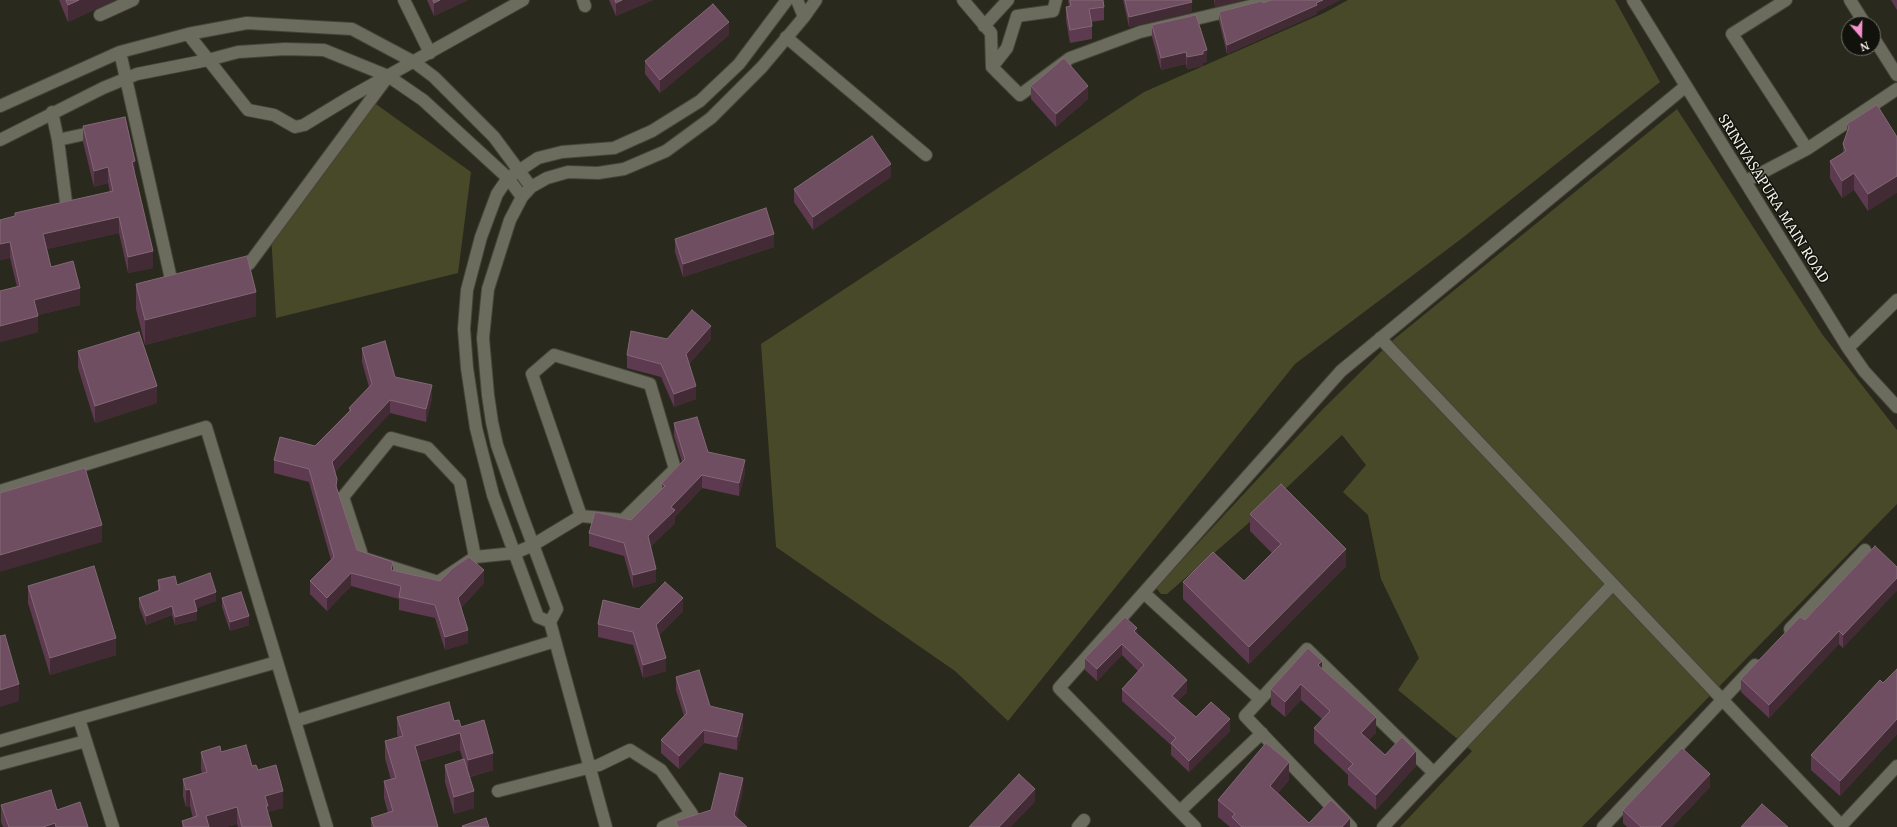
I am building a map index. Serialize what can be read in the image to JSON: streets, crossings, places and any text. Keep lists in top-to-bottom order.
{
  "streets": {
    "street": ["SRINIVASAPURA MAIN ROAD"]
  },
  "north": "bottom"
}
